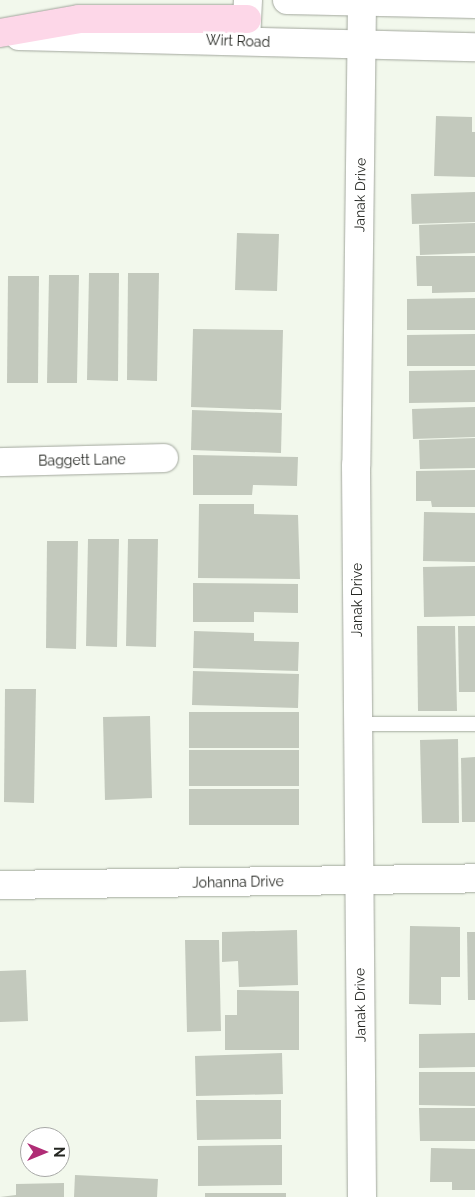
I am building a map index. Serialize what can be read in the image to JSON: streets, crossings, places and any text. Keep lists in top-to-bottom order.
{
  "streets": {
    "street": [
      "Wirt Road",
      "Janak Drive",
      "Baggett Lane",
      "Johanna Drive"
    ]
  },
  "crossings": [
    ["Wirt Road", "Janak Drive"],
    ["Janak Drive", "Johanna Drive"]
  ],
  "north": "right"
}
